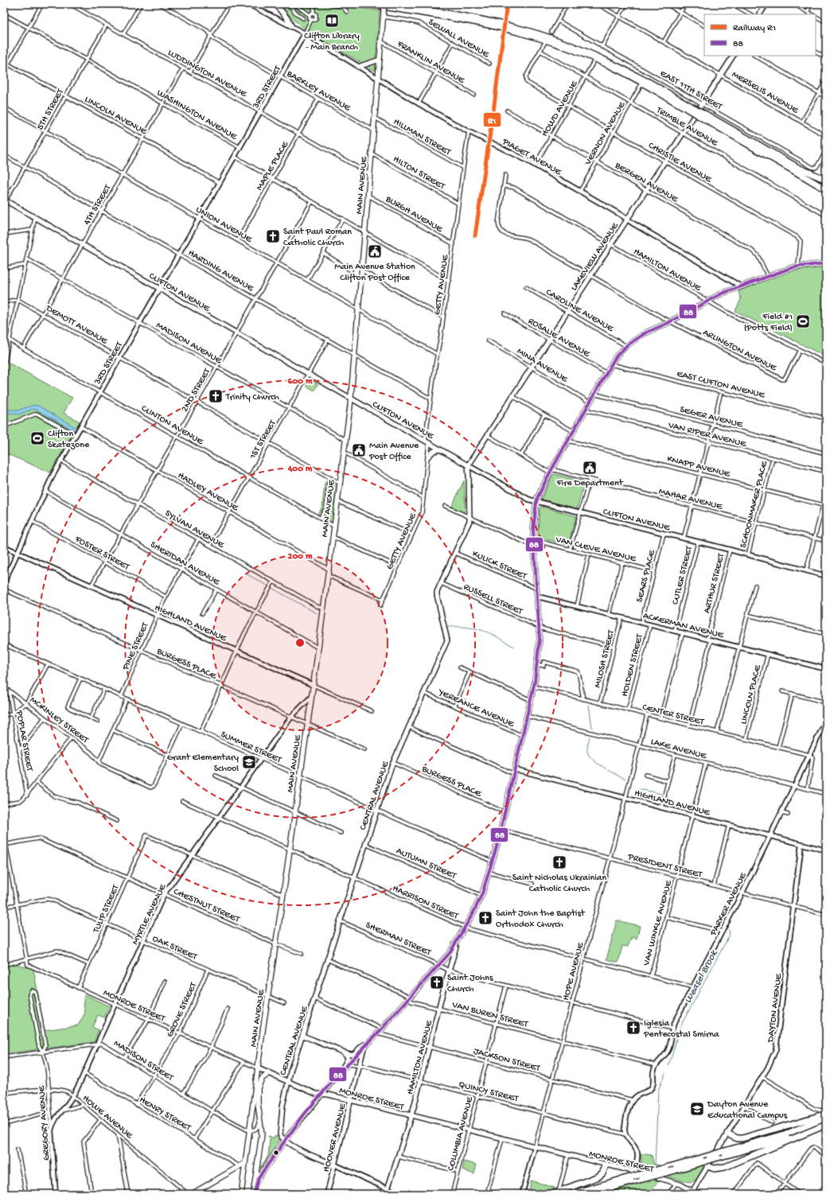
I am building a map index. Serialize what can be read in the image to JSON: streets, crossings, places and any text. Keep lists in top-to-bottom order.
{
  "streets": {
    "main road": [
      "MAIN AVENUE",
      "LAKEVIEW AVENUE",
      "HAMILTON AVENUE",
      "CLIFTON AVENUE",
      "CENTRAL AVENUE",
      "MONROE STREET",
      "DAYTON AVENUE",
      "HOOVER AVENUE"
    ],
    "street": [
      "SEWALL AVENUE",
      "FRANKLIN AVENUE",
      "LUDDINGTON AVENUE",
      "3RD STREET",
      "EAST 11TH STREET",
      "BARKLEY AVENUE",
      "MERSELIS AVENUE",
      "HOWD AVENUE",
      "5TH STREET",
      "WASHINGTON AVENUE",
      "LINCOLN AVENUE",
      "TRIMBLE AVENUE",
      "VERNON AVENUE",
      "HILLMAN STREET",
      "PIAGET AVENUE",
      "CHRISTIE AVENUE",
      "MAPLE PLACE",
      "HILTON STREET",
      "BERGEN AVENUE",
      "4TH STREET",
      "BURGH AVENUE",
      "UNION AVENUE",
      "HARDING AVENUE",
      "GETTY AVENUE",
      "CAROLINE AVENUE",
      "DEMOTT AVENUE",
      "ROSALIE AVENUE",
      "MADISON AVENUE",
      "ARLINGTON AVENUE",
      "MINA AVENUE",
      "EAST CLIFTON AVENUE",
      "2ND STREET",
      "SEGER AVENUE",
      "CLINTON AVENUE",
      "VAN RIPER AVENUE",
      "1ST STREET",
      "KNAPP AVENUE",
      "HADLEY AVENUE",
      "MAHAR AVENUE",
      "SCHOONMAKER PLACE",
      "SYLVAN AVENUE",
      "VAN CLEVE AVENUE",
      "FOSTER STREET",
      "SHERIDAN AVENUE",
      "KULICK STREET",
      "CUTLER STREET",
      "SEARS PLACE",
      "ARTHUR STREET",
      "RUSSELL STREET",
      "HIGHLAND AVENUE",
      "ACKERMAN AVENUE",
      "PINE STREET",
      "MILOSH STREET",
      "BURGESS PLACE",
      "HOLDEN STREET",
      "LINCOLN PLACE",
      "YEREANCE AVENUE",
      "CENTER STREET",
      "MCKINLEY STREET",
      "POPLAR STREET",
      "SUMMER STREET",
      "LAKE AVENUE",
      "AUTUMN STREET",
      "PRESIDENT STREET",
      "HARRISON STREET",
      "PARKER AVENUE",
      "CHESTNUT STREET",
      "TULIP STREET",
      "MYRTLE AVENUE",
      "VAN WINKLE AVENUE",
      "SHERMAN STREET",
      "OAK STREET",
      "HOPE AVENUE",
      "GROVE STREET",
      "VAN BUREN STREET",
      "JACKSON STREET",
      "MADISON STREET",
      "QUINCY STREET",
      "HENRY STREET",
      "HOWE AVENUE",
      "GREGORY AVENUE",
      "COLUMBIA AVENUE"
    ]
  },
  "crossings": [
    ["SEWALL AVENUE", "MAIN AVENUE"],
    ["FRANKLIN AVENUE", "MAIN AVENUE"],
    ["LUDDINGTON AVENUE", "3RD STREET"],
    ["LUDDINGTON AVENUE", "5TH STREET"],
    ["LUDDINGTON AVENUE", "MAPLE PLACE"],
    ["LUDDINGTON AVENUE", "MAIN AVENUE"],
    ["LUDDINGTON AVENUE", "4TH STREET"],
    ["3RD STREET", "BARKLEY AVENUE"],
    ["3RD STREET", "WASHINGTON AVENUE"],
    ["3RD STREET", "LINCOLN AVENUE"],
    ["3RD STREET", "PIAGET AVENUE"],
    ["3RD STREET", "UNION AVENUE"],
    ["3RD STREET", "HARDING AVENUE"],
    ["3RD STREET", "CLIFTON AVENUE"],
    ["3RD STREET", "DEMOTT AVENUE"],
    ["3RD STREET", "MADISON AVENUE"],
    ["3RD STREET", "CLINTON AVENUE"],
    ["3RD STREET", "HADLEY AVENUE"],
    ["3RD STREET", "SYLVAN AVENUE"],
    ["3RD STREET", "FOSTER STREET"],
    ["3RD STREET", "SHERIDAN AVENUE"],
    ["3RD STREET", "HIGHLAND AVENUE"],
    ["EAST 11TH STREET", "LAKEVIEW AVENUE"],
    ["BARKLEY AVENUE", "MAPLE PLACE"],
    ["BARKLEY AVENUE", "MAIN AVENUE"],
    ["MERSELIS AVENUE", "LAKEVIEW AVENUE"],
    ["HOWD AVENUE", "TRIMBLE AVENUE"],
    ["HOWD AVENUE", "PIAGET AVENUE"],
    ["HOWD AVENUE", "CHRISTIE AVENUE"],
    ["HOWD AVENUE", "BERGEN AVENUE"],
    ["5TH STREET", "WASHINGTON AVENUE"],
    ["5TH STREET", "LINCOLN AVENUE"],
    ["5TH STREET", "UNION AVENUE"],
    ["5TH STREET", "HARDING AVENUE"],
    ["5TH STREET", "CLIFTON AVENUE"],
    ["WASHINGTON AVENUE", "4TH STREET"],
    ["LINCOLN AVENUE", "4TH STREET"],
    ["TRIMBLE AVENUE", "VERNON AVENUE"],
    ["TRIMBLE AVENUE", "CHRISTIE AVENUE"],
    ["TRIMBLE AVENUE", "LAKEVIEW AVENUE"],
    ["VERNON AVENUE", "PIAGET AVENUE"],
    ["VERNON AVENUE", "CHRISTIE AVENUE"],
    ["VERNON AVENUE", "BERGEN AVENUE"],
    ["HILLMAN STREET", "MAIN AVENUE"],
    ["HILLMAN STREET", "GETTY AVENUE"],
    ["PIAGET AVENUE", "MAIN AVENUE"],
    ["PIAGET AVENUE", "LAKEVIEW AVENUE"],
    ["PIAGET AVENUE", "GETTY AVENUE"],
    ["CHRISTIE AVENUE", "LAKEVIEW AVENUE"],
    ["MAPLE PLACE", "UNION AVENUE"],
    ["HILTON STREET", "MAIN AVENUE"],
    ["HILTON STREET", "GETTY AVENUE"],
    ["BERGEN AVENUE", "LAKEVIEW AVENUE"],
    ["MAIN AVENUE", "BURGH AVENUE"],
    ["MAIN AVENUE", "UNION AVENUE"],
    ["MAIN AVENUE", "HARDING AVENUE"],
    ["MAIN AVENUE", "CLIFTON AVENUE"],
    ["MAIN AVENUE", "DEMOTT AVENUE"],
    ["MAIN AVENUE", "MADISON AVENUE"],
    ["MAIN AVENUE", "CLINTON AVENUE"],
    ["MAIN AVENUE", "HADLEY AVENUE"],
    ["MAIN AVENUE", "SYLVAN AVENUE"],
    ["MAIN AVENUE", "SHERIDAN AVENUE"],
    ["MAIN AVENUE", "HIGHLAND AVENUE"],
    ["MAIN AVENUE", "BURGESS PLACE"],
    ["MAIN AVENUE", "SUMMER STREET"],
    ["MAIN AVENUE", "HARRISON STREET"],
    ["MAIN AVENUE", "CHESTNUT STREET"],
    ["MAIN AVENUE", "MYRTLE AVENUE"],
    ["MAIN AVENUE", "OAK STREET"],
    ["MAIN AVENUE", "MONROE STREET"],
    ["MAIN AVENUE", "MADISON STREET"],
    ["4TH STREET", "UNION AVENUE"],
    ["4TH STREET", "HARDING AVENUE"],
    ["4TH STREET", "CLIFTON AVENUE"],
    ["4TH STREET", "DEMOTT AVENUE"],
    ["4TH STREET", "MADISON AVENUE"],
    ["4TH STREET", "CLINTON AVENUE"],
    ["BURGH AVENUE", "GETTY AVENUE"],
    ["UNION AVENUE", "GETTY AVENUE"],
    ["UNION AVENUE", "2ND STREET"],
    ["LAKEVIEW AVENUE", "HAMILTON AVENUE"],
    ["LAKEVIEW AVENUE", "CLIFTON AVENUE"],
    ["LAKEVIEW AVENUE", "CAROLINE AVENUE"],
    ["LAKEVIEW AVENUE", "ROSALIE AVENUE"],
    ["LAKEVIEW AVENUE", "ARLINGTON AVENUE"],
    ["LAKEVIEW AVENUE", "MINA AVENUE"],
    ["LAKEVIEW AVENUE", "MAHAR AVENUE"],
    ["LAKEVIEW AVENUE", "CENTRAL AVENUE"],
    ["HAMILTON AVENUE", "ARLINGTON AVENUE"],
    ["HAMILTON AVENUE", "SHERMAN STREET"],
    ["HAMILTON AVENUE", "MONROE STREET"],
    ["HAMILTON AVENUE", "VAN BUREN STREET"],
    ["HAMILTON AVENUE", "JACKSON STREET"],
    ["HAMILTON AVENUE", "QUINCY STREET"],
    ["HARDING AVENUE", "GETTY AVENUE"],
    ["HARDING AVENUE", "2ND STREET"],
    ["HARDING AVENUE", "1ST STREET"],
    ["GETTY AVENUE", "CLIFTON AVENUE"],
    ["CLIFTON AVENUE", "2ND STREET"],
    ["CLIFTON AVENUE", "1ST STREET"],
    ["CLIFTON AVENUE", "SCHOONMAKER PLACE"],
    ["CLIFTON AVENUE", "CUTLER STREET"],
    ["CLIFTON AVENUE", "SEARS PLACE"],
    ["CLIFTON AVENUE", "ARTHUR STREET"],
    ["CLIFTON AVENUE", "CENTRAL AVENUE"],
    ["DEMOTT AVENUE", "2ND STREET"],
    ["DEMOTT AVENUE", "1ST STREET"],
    ["MADISON AVENUE", "2ND STREET"],
    ["MADISON AVENUE", "1ST STREET"],
    ["2ND STREET", "CLINTON AVENUE"],
    ["2ND STREET", "HADLEY AVENUE"],
    ["2ND STREET", "SYLVAN AVENUE"],
    ["2ND STREET", "FOSTER STREET"],
    ["2ND STREET", "SHERIDAN AVENUE"],
    ["2ND STREET", "HIGHLAND AVENUE"],
    ["CLINTON AVENUE", "1ST STREET"],
    ["VAN RIPER AVENUE", "SCHOONMAKER PLACE"],
    ["1ST STREET", "HADLEY AVENUE"],
    ["1ST STREET", "SYLVAN AVENUE"],
    ["KNAPP AVENUE", "SCHOONMAKER PLACE"],
    ["MAHAR AVENUE", "SCHOONMAKER PLACE"],
    ["SYLVAN AVENUE", "PINE STREET"],
    ["VAN CLEVE AVENUE", "SEARS PLACE"],
    ["FOSTER STREET", "PINE STREET"],
    ["SHERIDAN AVENUE", "PINE STREET"],
    ["KULICK STREET", "CENTRAL AVENUE"],
    ["CUTLER STREET", "ACKERMAN AVENUE"],
    ["SEARS PLACE", "ACKERMAN AVENUE"],
    ["ARTHUR STREET", "ACKERMAN AVENUE"],
    ["ARTHUR STREET", "CENTER STREET"],
    ["RUSSELL STREET", "MILOSH STREET"],
    ["RUSSELL STREET", "CENTRAL AVENUE"],
    ["HIGHLAND AVENUE", "PINE STREET"],
    ["HIGHLAND AVENUE", "CENTRAL AVENUE"],
    ["HIGHLAND AVENUE", "PARKER AVENUE"],
    ["HIGHLAND AVENUE", "VAN WINKLE AVENUE"],
    ["HIGHLAND AVENUE", "HOPE AVENUE"],
    ["HIGHLAND AVENUE", "DAYTON AVENUE"],
    ["ACKERMAN AVENUE", "MILOSH STREET"],
    ["ACKERMAN AVENUE", "HOLDEN STREET"],
    ["ACKERMAN AVENUE", "LINCOLN PLACE"],
    ["PINE STREET", "BURGESS PLACE"],
    ["PINE STREET", "SUMMER STREET"],
    ["MILOSH STREET", "CENTER STREET"],
    ["BURGESS PLACE", "CENTRAL AVENUE"],
    ["BURGESS PLACE", "MYRTLE AVENUE"],
    ["HOLDEN STREET", "CENTER STREET"],
    ["LINCOLN PLACE", "CENTER STREET"],
    ["YEREANCE AVENUE", "CENTRAL AVENUE"],
    ["CENTER STREET", "PARKER AVENUE"],
    ["CENTER STREET", "HOPE AVENUE"],
    ["MCKINLEY STREET", "POPLAR STREET"],
    ["SUMMER STREET", "CENTRAL AVENUE"],
    ["SUMMER STREET", "MYRTLE AVENUE"],
    ["LAKE AVENUE", "PARKER AVENUE"],
    ["LAKE AVENUE", "VAN WINKLE AVENUE"],
    ["LAKE AVENUE", "HOPE AVENUE"],
    ["CENTRAL AVENUE", "AUTUMN STREET"],
    ["CENTRAL AVENUE", "HARRISON STREET"],
    ["CENTRAL AVENUE", "SHERMAN STREET"],
    ["CENTRAL AVENUE", "MONROE STREET"],
    ["CENTRAL AVENUE", "VAN BUREN STREET"],
    ["PRESIDENT STREET", "PARKER AVENUE"],
    ["PRESIDENT STREET", "VAN WINKLE AVENUE"],
    ["PRESIDENT STREET", "HOPE AVENUE"],
    ["PRESIDENT STREET", "DAYTON AVENUE"],
    ["HARRISON STREET", "PARKER AVENUE"],
    ["HARRISON STREET", "MYRTLE AVENUE"],
    ["HARRISON STREET", "VAN WINKLE AVENUE"],
    ["HARRISON STREET", "HOPE AVENUE"],
    ["PARKER AVENUE", "SHERMAN STREET"],
    ["PARKER AVENUE", "VAN BUREN STREET"],
    ["PARKER AVENUE", "JACKSON STREET"],
    ["CHESTNUT STREET", "TULIP STREET"],
    ["CHESTNUT STREET", "MYRTLE AVENUE"],
    ["TULIP STREET", "MYRTLE AVENUE"],
    ["TULIP STREET", "OAK STREET"],
    ["TULIP STREET", "MONROE STREET"],
    ["MYRTLE AVENUE", "OAK STREET"],
    ["MYRTLE AVENUE", "MONROE STREET"],
    ["MYRTLE AVENUE", "MADISON STREET"],
    ["MYRTLE AVENUE", "HENRY STREET"],
    ["MYRTLE AVENUE", "HOWE AVENUE"],
    ["MYRTLE AVENUE", "GREGORY AVENUE"],
    ["SHERMAN STREET", "HOPE AVENUE"],
    ["SHERMAN STREET", "COLUMBIA AVENUE"],
    ["OAK STREET", "GROVE STREET"],
    ["HOPE AVENUE", "MONROE STREET"],
    ["HOPE AVENUE", "VAN BUREN STREET"],
    ["HOPE AVENUE", "JACKSON STREET"],
    ["HOPE AVENUE", "QUINCY STREET"],
    ["MONROE STREET", "DAYTON AVENUE"],
    ["MONROE STREET", "GROVE STREET"],
    ["MONROE STREET", "COLUMBIA AVENUE"],
    ["MONROE STREET", "HOOVER AVENUE"],
    ["GROVE STREET", "MADISON STREET"],
    ["GROVE STREET", "HENRY STREET"],
    ["VAN BUREN STREET", "COLUMBIA AVENUE"],
    ["JACKSON STREET", "COLUMBIA AVENUE"],
    ["MADISON STREET", "GREGORY AVENUE"],
    ["QUINCY STREET", "COLUMBIA AVENUE"],
    ["QUINCY STREET", "HOOVER AVENUE"],
    ["HOWE AVENUE", "GREGORY AVENUE"]
  ],
  "water": ["Weasel Brook"],
  "places": {
    "library": ["Clifton Library - Main Branch"],
    "church": [
      "Saint Paul Roman Catholic Church",
      "Trinity Church",
      "Saint Nicholas Ukrainian Catholic Church",
      "Saint John the Baptist Orthodox Church",
      "Saint Johns Church",
      "Iglesia Pentecostal Smirna"
    ],
    "public building": ["Main Avenue Station Clifton Post Office", "Main Avenue Post Office", "Fire Department"],
    "sports": ["Field #1 (Potts Field)", "Clifton Skatezone"],
    "school or university": ["Grant Elementary School", "Dayton Avenue Educational Campus"]
  },
  "lines": ["rail line R1", "transit line 88"],
  "legend": ["Railway R1", "88"],
  "rings": ["600 m", "400 m", "200 m"]
}
